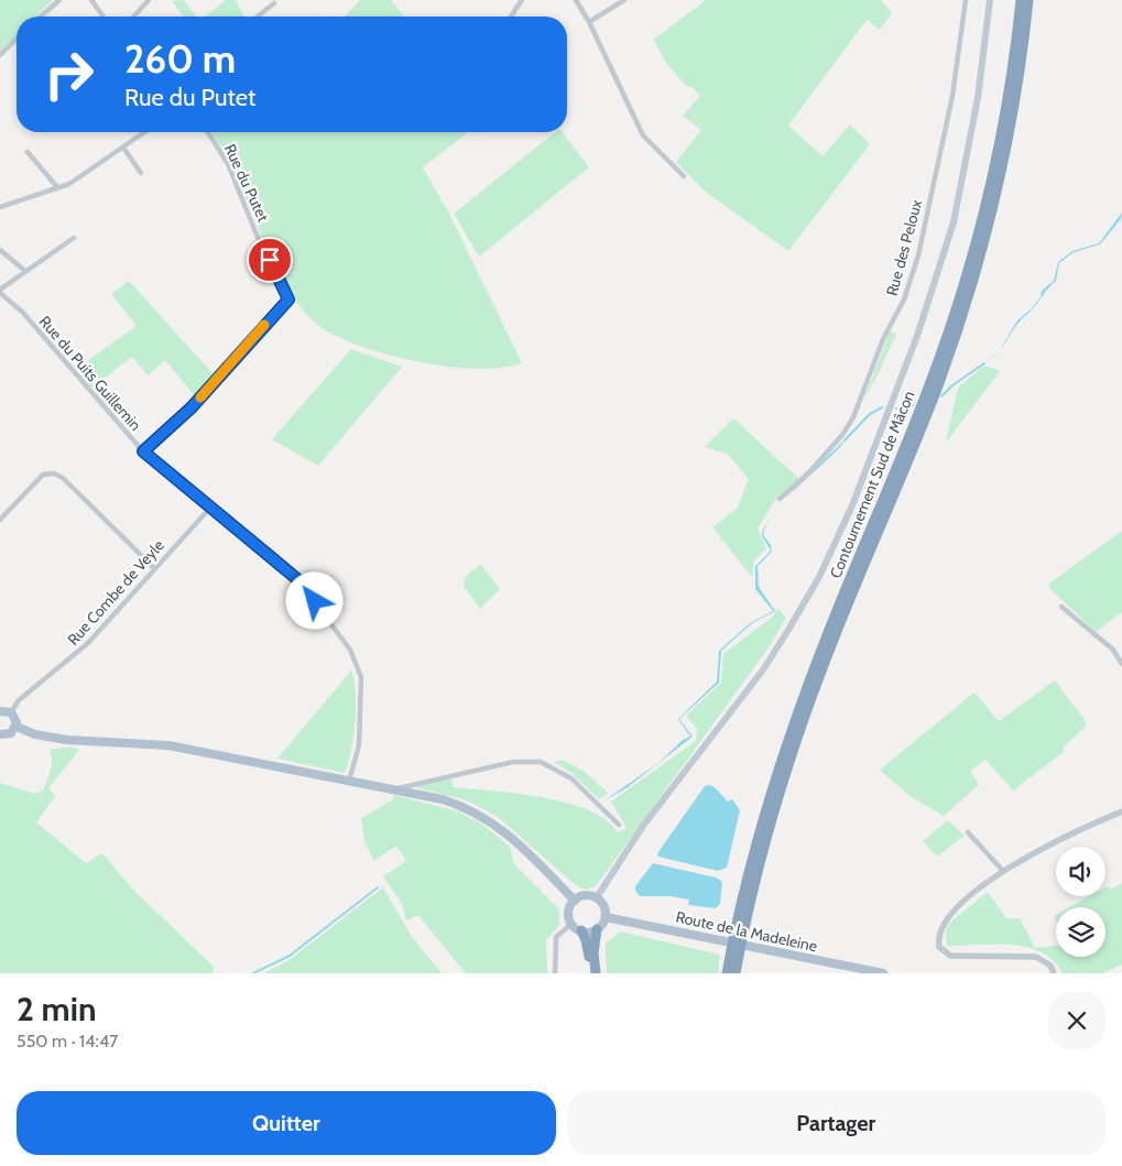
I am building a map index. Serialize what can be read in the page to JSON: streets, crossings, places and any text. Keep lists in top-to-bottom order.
{
  "streets": {
    "highway": ["Contournement Sud de Mâcon"],
    "main road": ["Route de la Madeleine"],
    "street": [
      "Rue du Putet",
      "Rue des Peloux",
      "Rue du Puits Guillemin",
      "Rue Combe de Veyle"
    ]
  },
  "crossings": [
    ["Rue du Putet", "Rue du Puits Guillemin"],
    ["Rue du Puits Guillemin", "Rue Combe de Veyle"]
  ],
  "page": {
    "turn": ["260 m", "Rue du Putet"],
    "heading": ["2 min", "550 m · 14:47"],
    "buttons": ["Quitter", "Partager"]
  }
}
